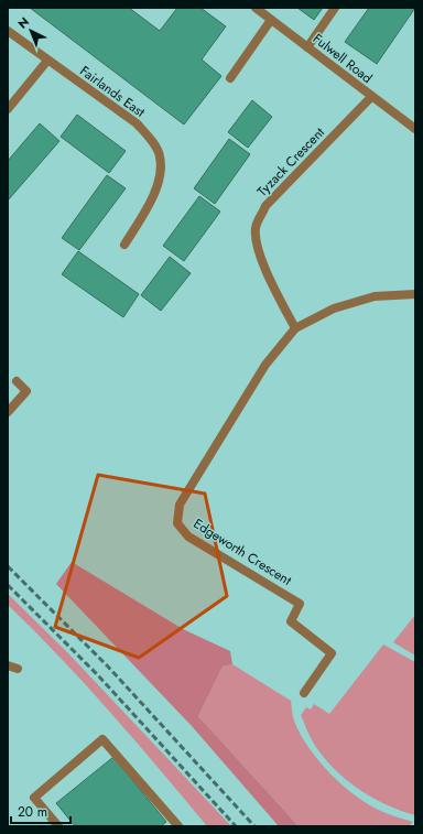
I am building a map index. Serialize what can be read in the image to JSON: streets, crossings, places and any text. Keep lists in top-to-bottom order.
{
  "streets": {
    "street": [
      "Fulwell Road",
      "Fairlands East",
      "Tyzack Crescent",
      "Edgeworth Crescent"
    ]
  },
  "crossings": [
    ["Fulwell Road", "Tyzack Crescent"],
    ["Tyzack Crescent", "Edgeworth Crescent"]
  ],
  "scale_bar": "20 m",
  "north": "top left"
}
